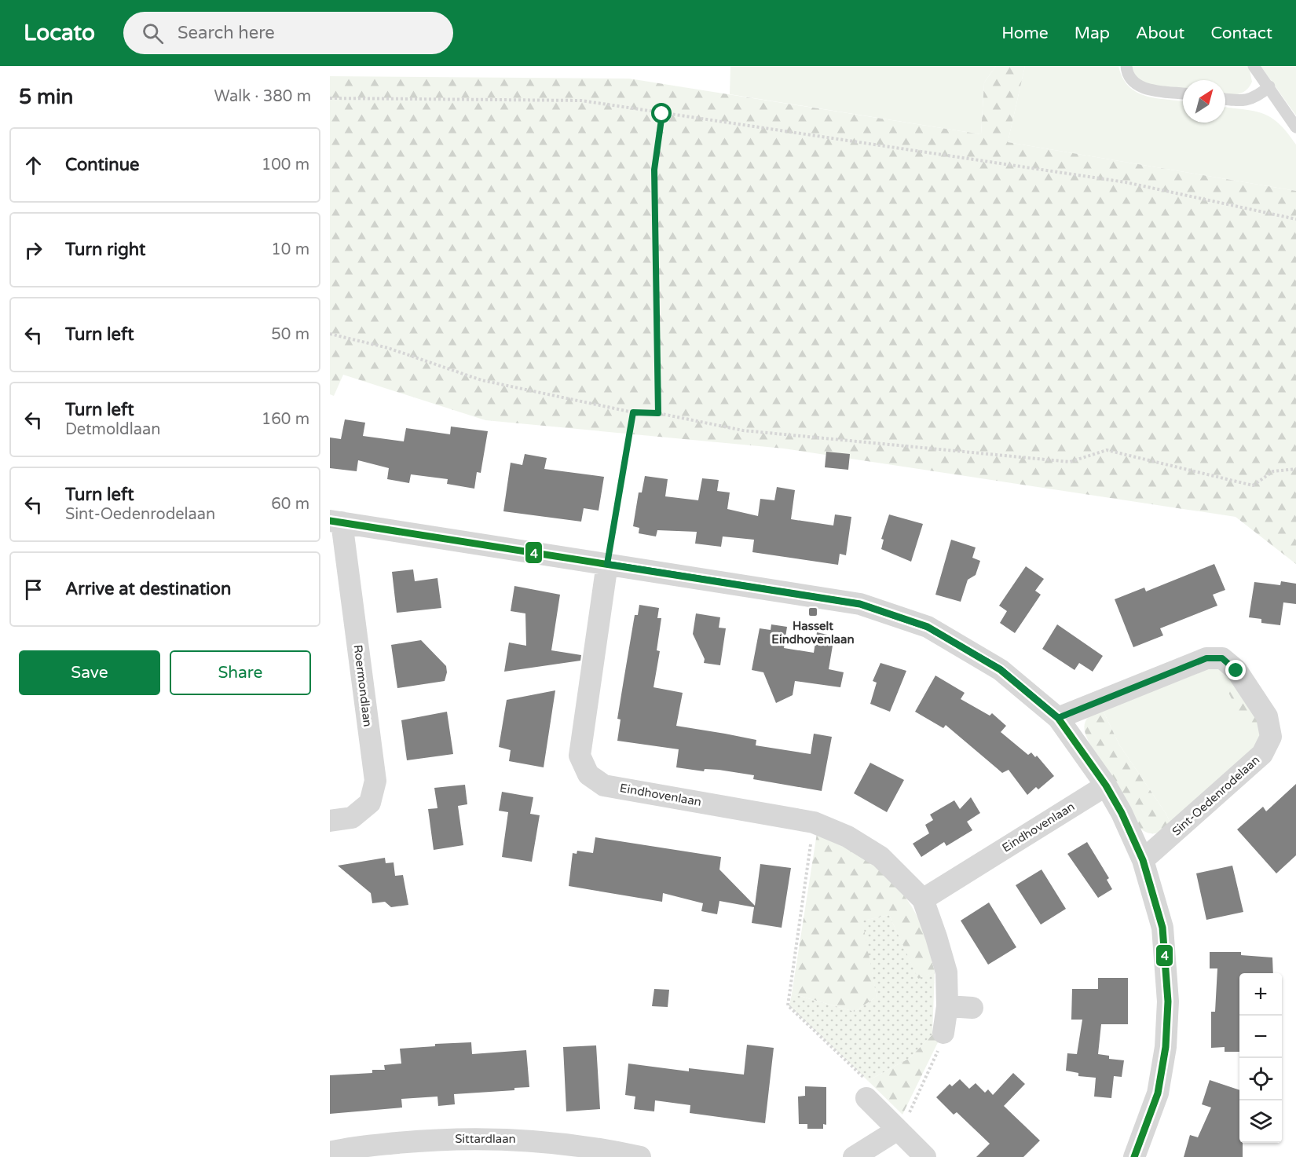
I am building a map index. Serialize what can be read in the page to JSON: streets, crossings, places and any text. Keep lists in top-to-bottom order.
{
  "streets": {
    "street": [
      "Roermondlaan",
      "Eindhovenlaan",
      "Sint-Oedenrodelaan",
      "Sittardlaan"
    ]
  },
  "places": {
    "transit": ["Hasselt Eindhovenlaan"]
  },
  "lines": ["transit line 4"],
  "north": "top right",
  "page": {
    "header": "Locato",
    "search": "Search here",
    "nav": [
      "Home",
      "Map",
      "About",
      "Contact"
    ],
    "heading": ["5 min", "Walk · 380 m"],
    "list": [
      ["Continue", "100 m"],
      ["Turn right", "10 m"],
      ["Turn left", "50 m"],
      ["Turn left", "Detmoldlaan", "160 m"],
      ["Turn left", "Sint-Oedenrodelaan", "60 m"],
      "Arrive at destination"
    ],
    "buttons": ["Save", "Share"],
    "map_buttons": ["+", "−"]
  }
}
